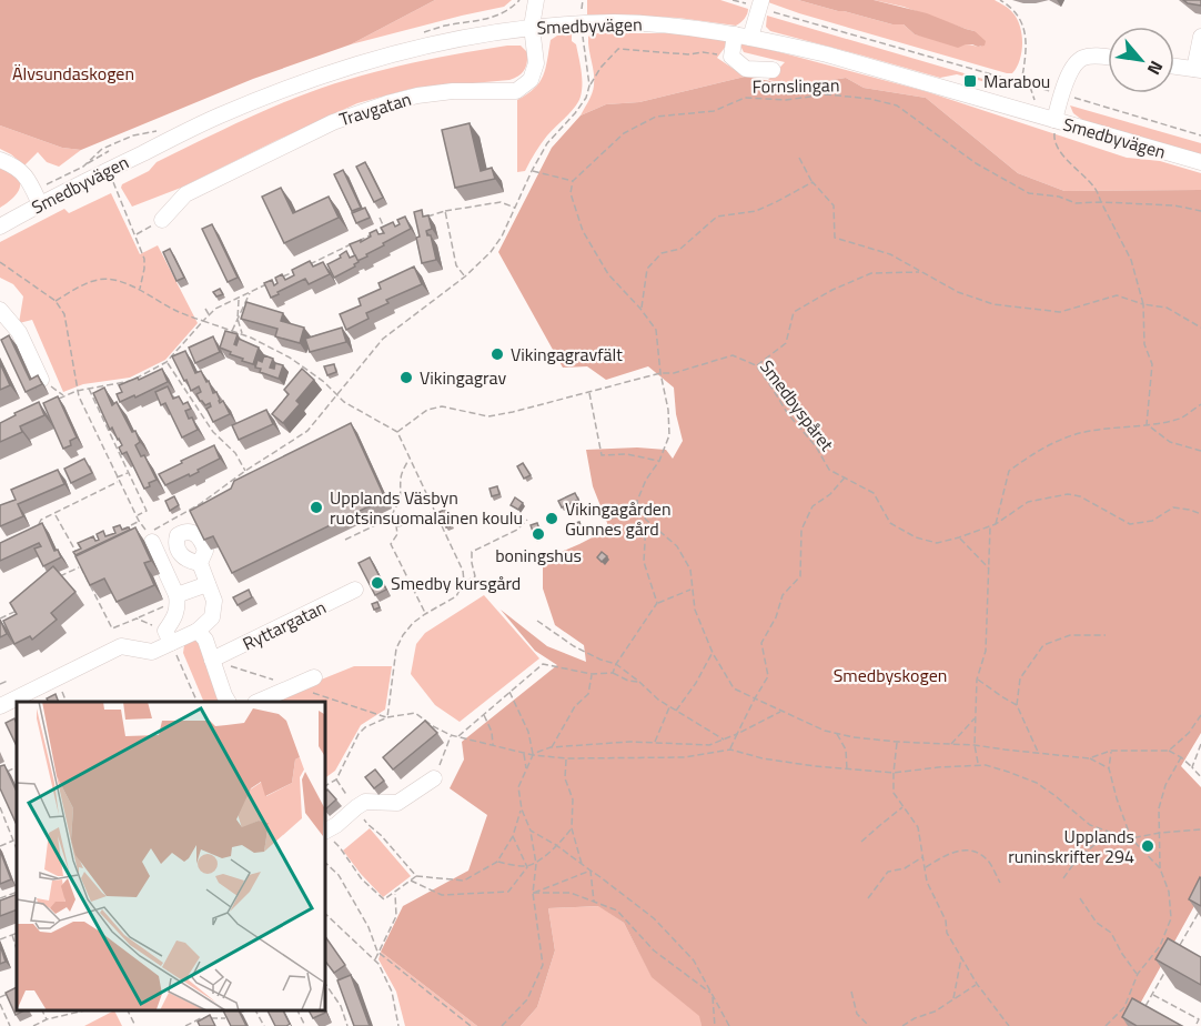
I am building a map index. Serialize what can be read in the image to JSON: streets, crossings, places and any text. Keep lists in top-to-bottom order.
{
  "streets": {
    "street": ["Smedbyvägen", "Travgatan", "Ryttargatan"],
    "path": ["Fornslingan", "Smedbyspåret"]
  },
  "crossings": [
    ["Smedbyvägen", "Travgatan"]
  ],
  "parks": ["Älvsundaskogen", "Smedbyskogen"],
  "places": {
    "transit": ["Marabou"],
    "other": [
      "Vikingagravfält",
      "Vikingagrav",
      "Upplands Väsbyn ruotsinsuomalainen koulu",
      "Vikingagården Gunnes gård",
      "boningshus",
      "Smedby kursgård",
      "Upplands runinskrifter 294"
    ]
  },
  "north": "bottom right"
}
